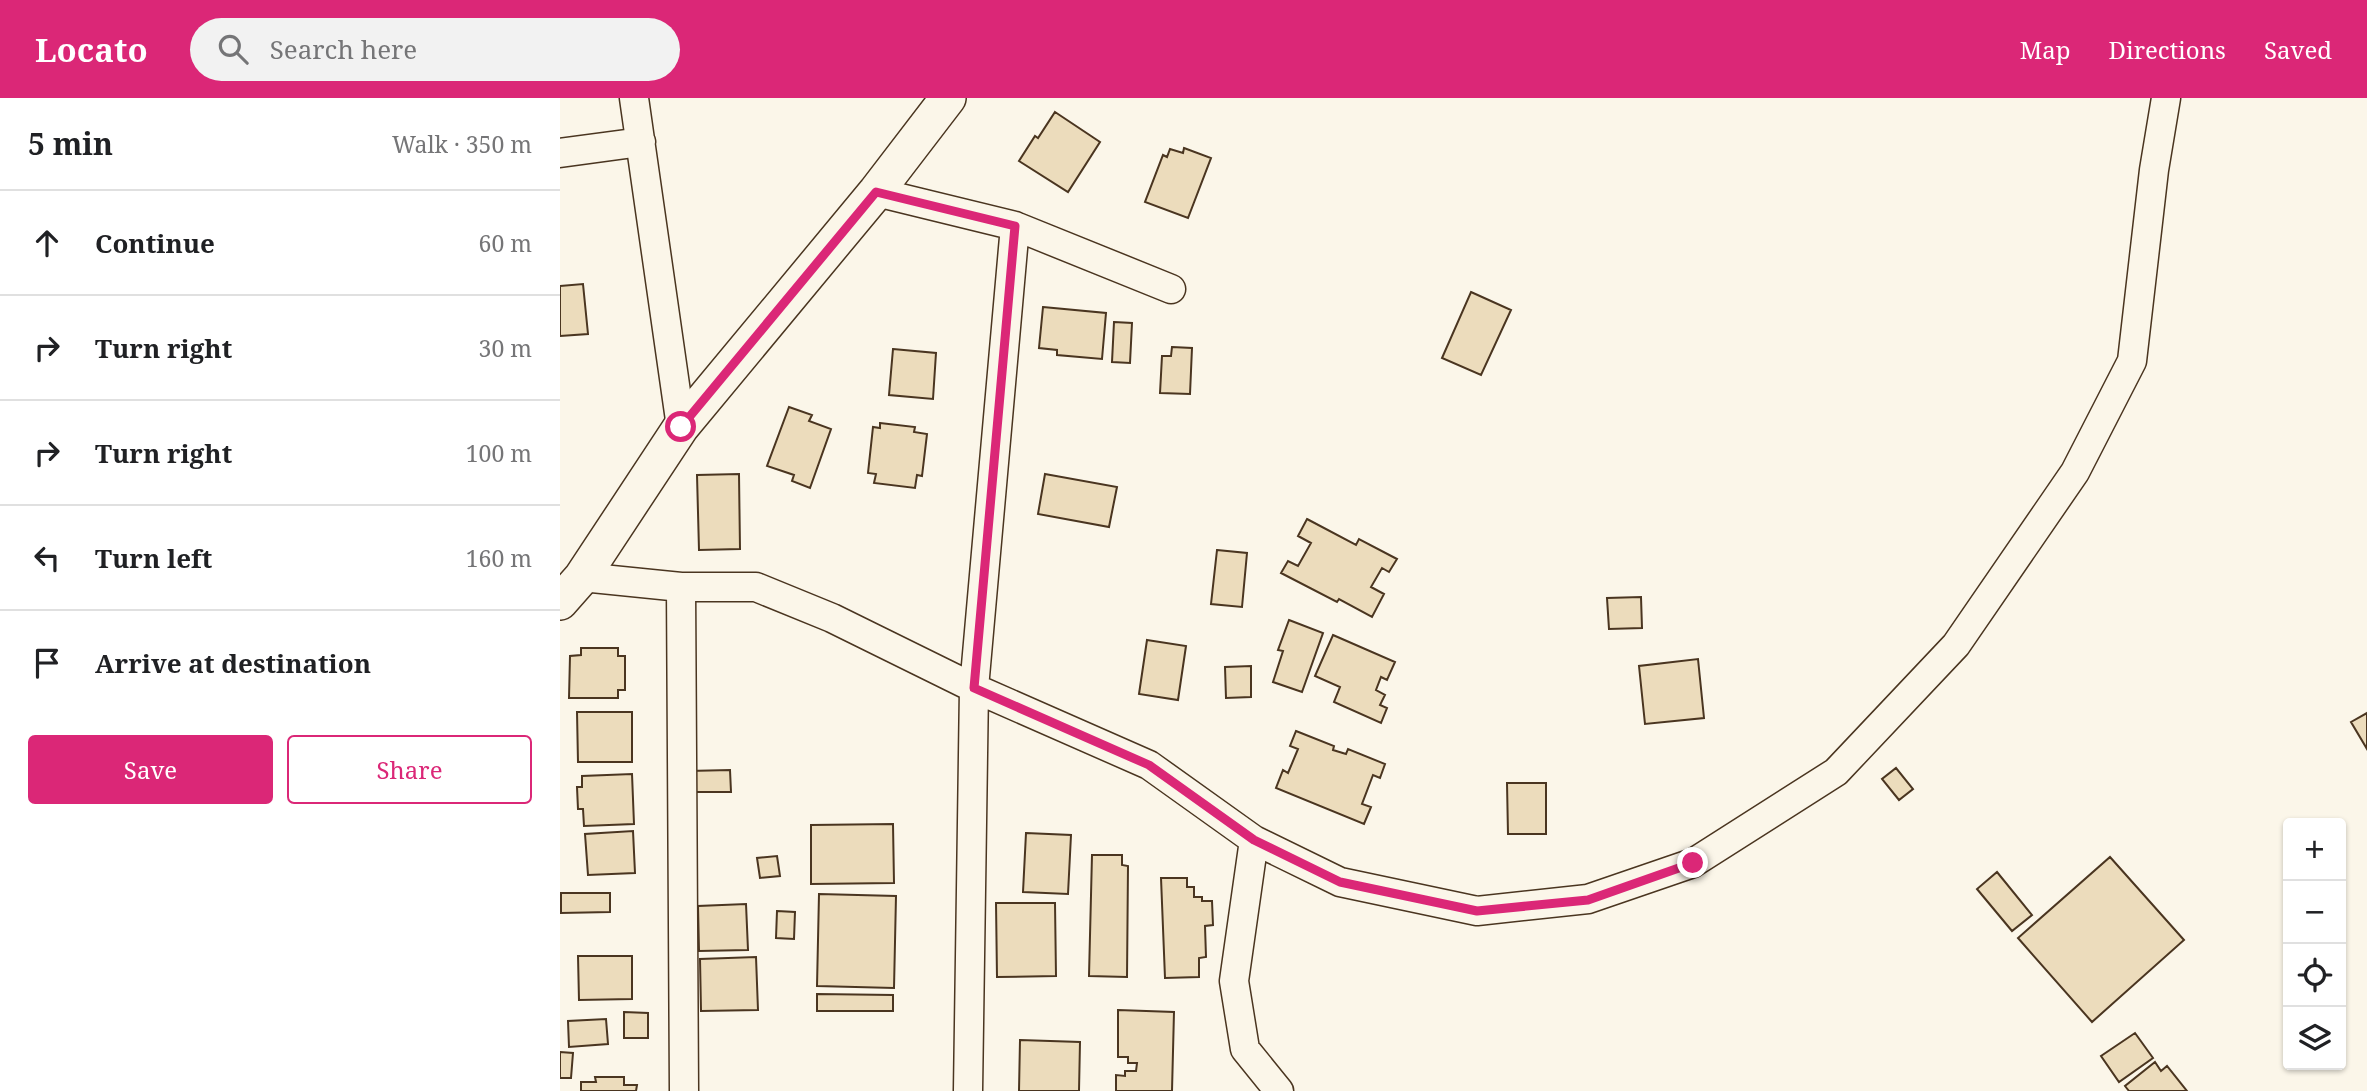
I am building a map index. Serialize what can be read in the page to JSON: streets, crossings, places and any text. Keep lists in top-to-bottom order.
{
  "page": {
    "header": "Locato",
    "search": "Search here",
    "nav": ["Map", "Directions", "Saved"],
    "heading": ["5 min", "Walk · 350 m"],
    "list": [
      ["Continue", "60 m"],
      ["Turn right", "30 m"],
      ["Turn right", "100 m"],
      ["Turn left", "160 m"],
      "Arrive at destination"
    ],
    "buttons": ["Save", "Share"],
    "map_buttons": ["+", "−"]
  }
}
